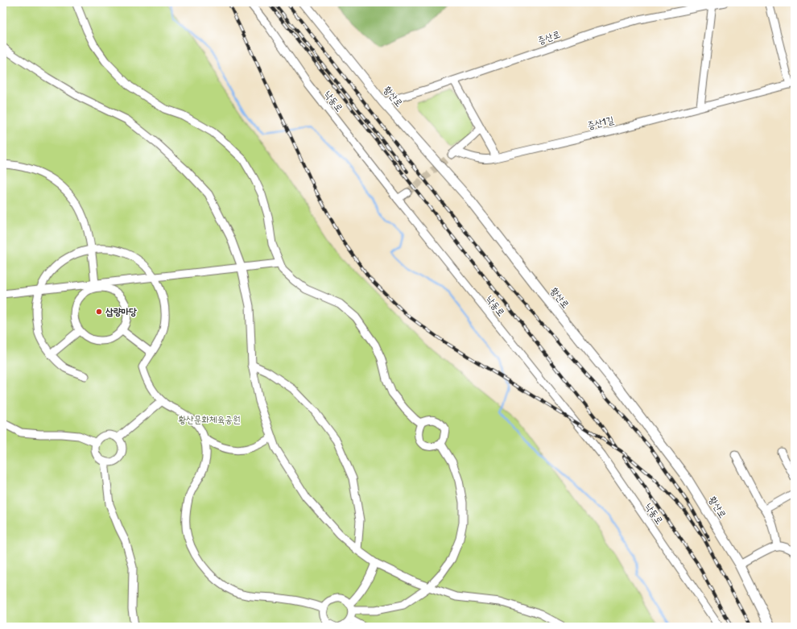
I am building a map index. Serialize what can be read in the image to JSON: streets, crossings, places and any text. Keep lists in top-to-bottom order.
{
  "streets": {
    "main road": ["황산로"],
    "street": ["증산로", "낙동로", "증산1길"]
  },
  "crossings": [
    ["증산로", "황산로"]
  ],
  "parks": ["황산문화체육공원"],
  "places": ["삽량마당"]
}
